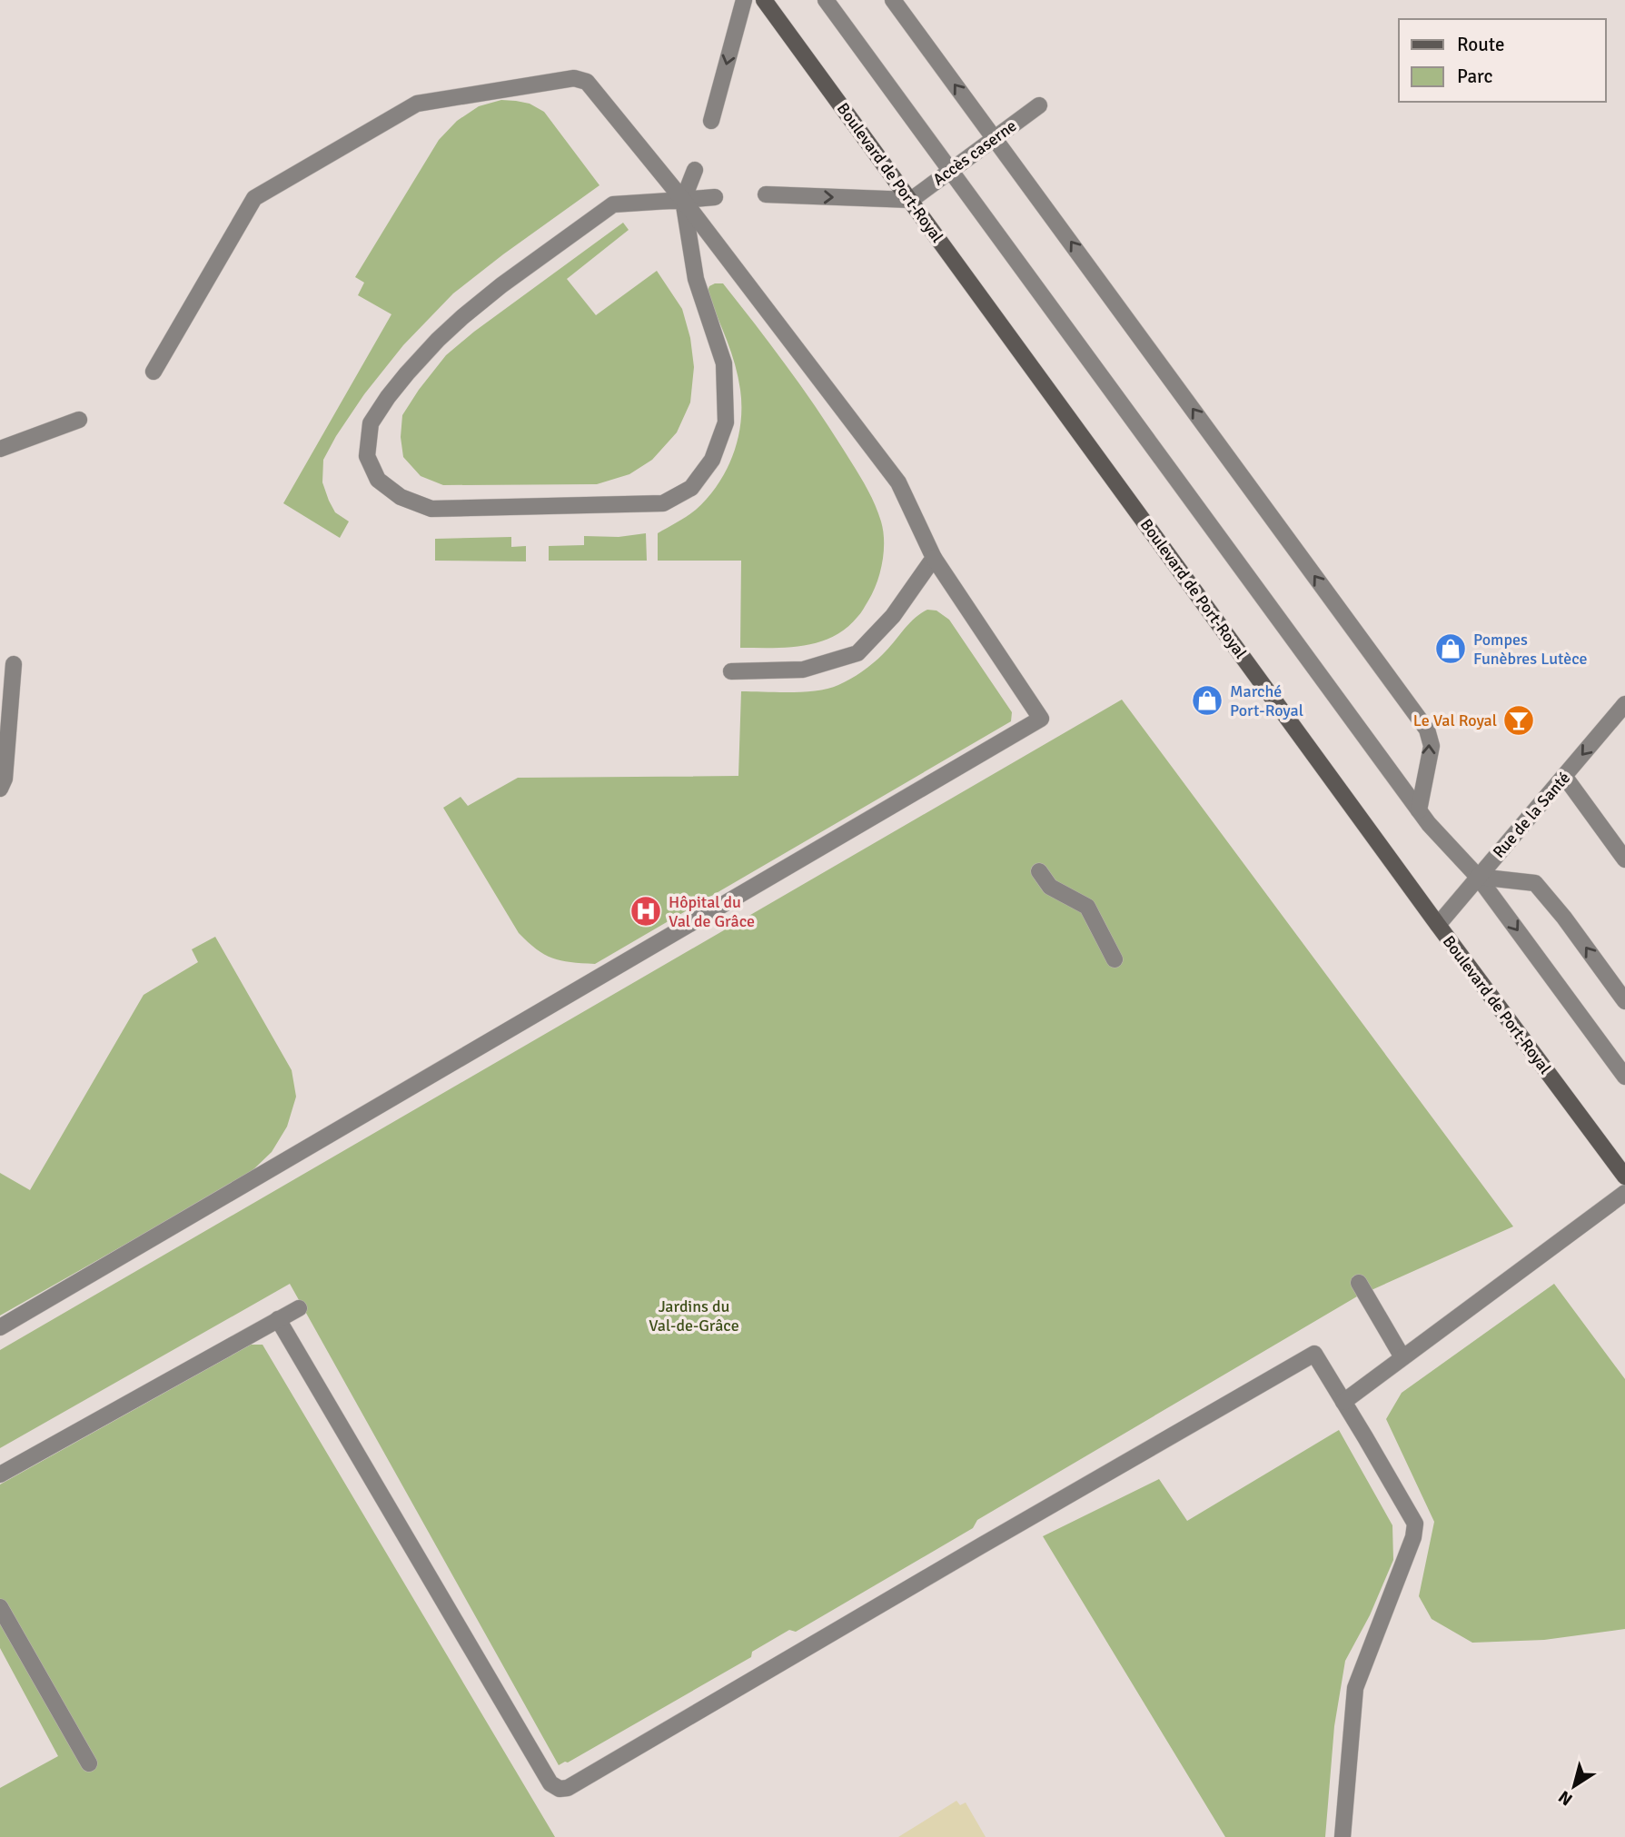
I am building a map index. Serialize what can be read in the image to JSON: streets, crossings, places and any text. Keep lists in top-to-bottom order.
{
  "streets": {
    "main road": ["Boulevard de Port-Royal"],
    "street": ["Accès caserne", "Rue de la Santé"]
  },
  "crossings": [
    ["Accès caserne", "Boulevard de Port-Royal"],
    ["Boulevard de Port-Royal", "Rue de la Santé"]
  ],
  "parks": ["Jardins du Val-de-Grâce"],
  "places": {
    "shop": ["Pompes Funèbres Lutèce", "Marché Port-Royal"],
    "bar": ["Le Val Royal"],
    "hospital": ["Hôpital du Val de Grâce"]
  },
  "legend": ["Route", "Parc"],
  "north": "bottom left"
}
